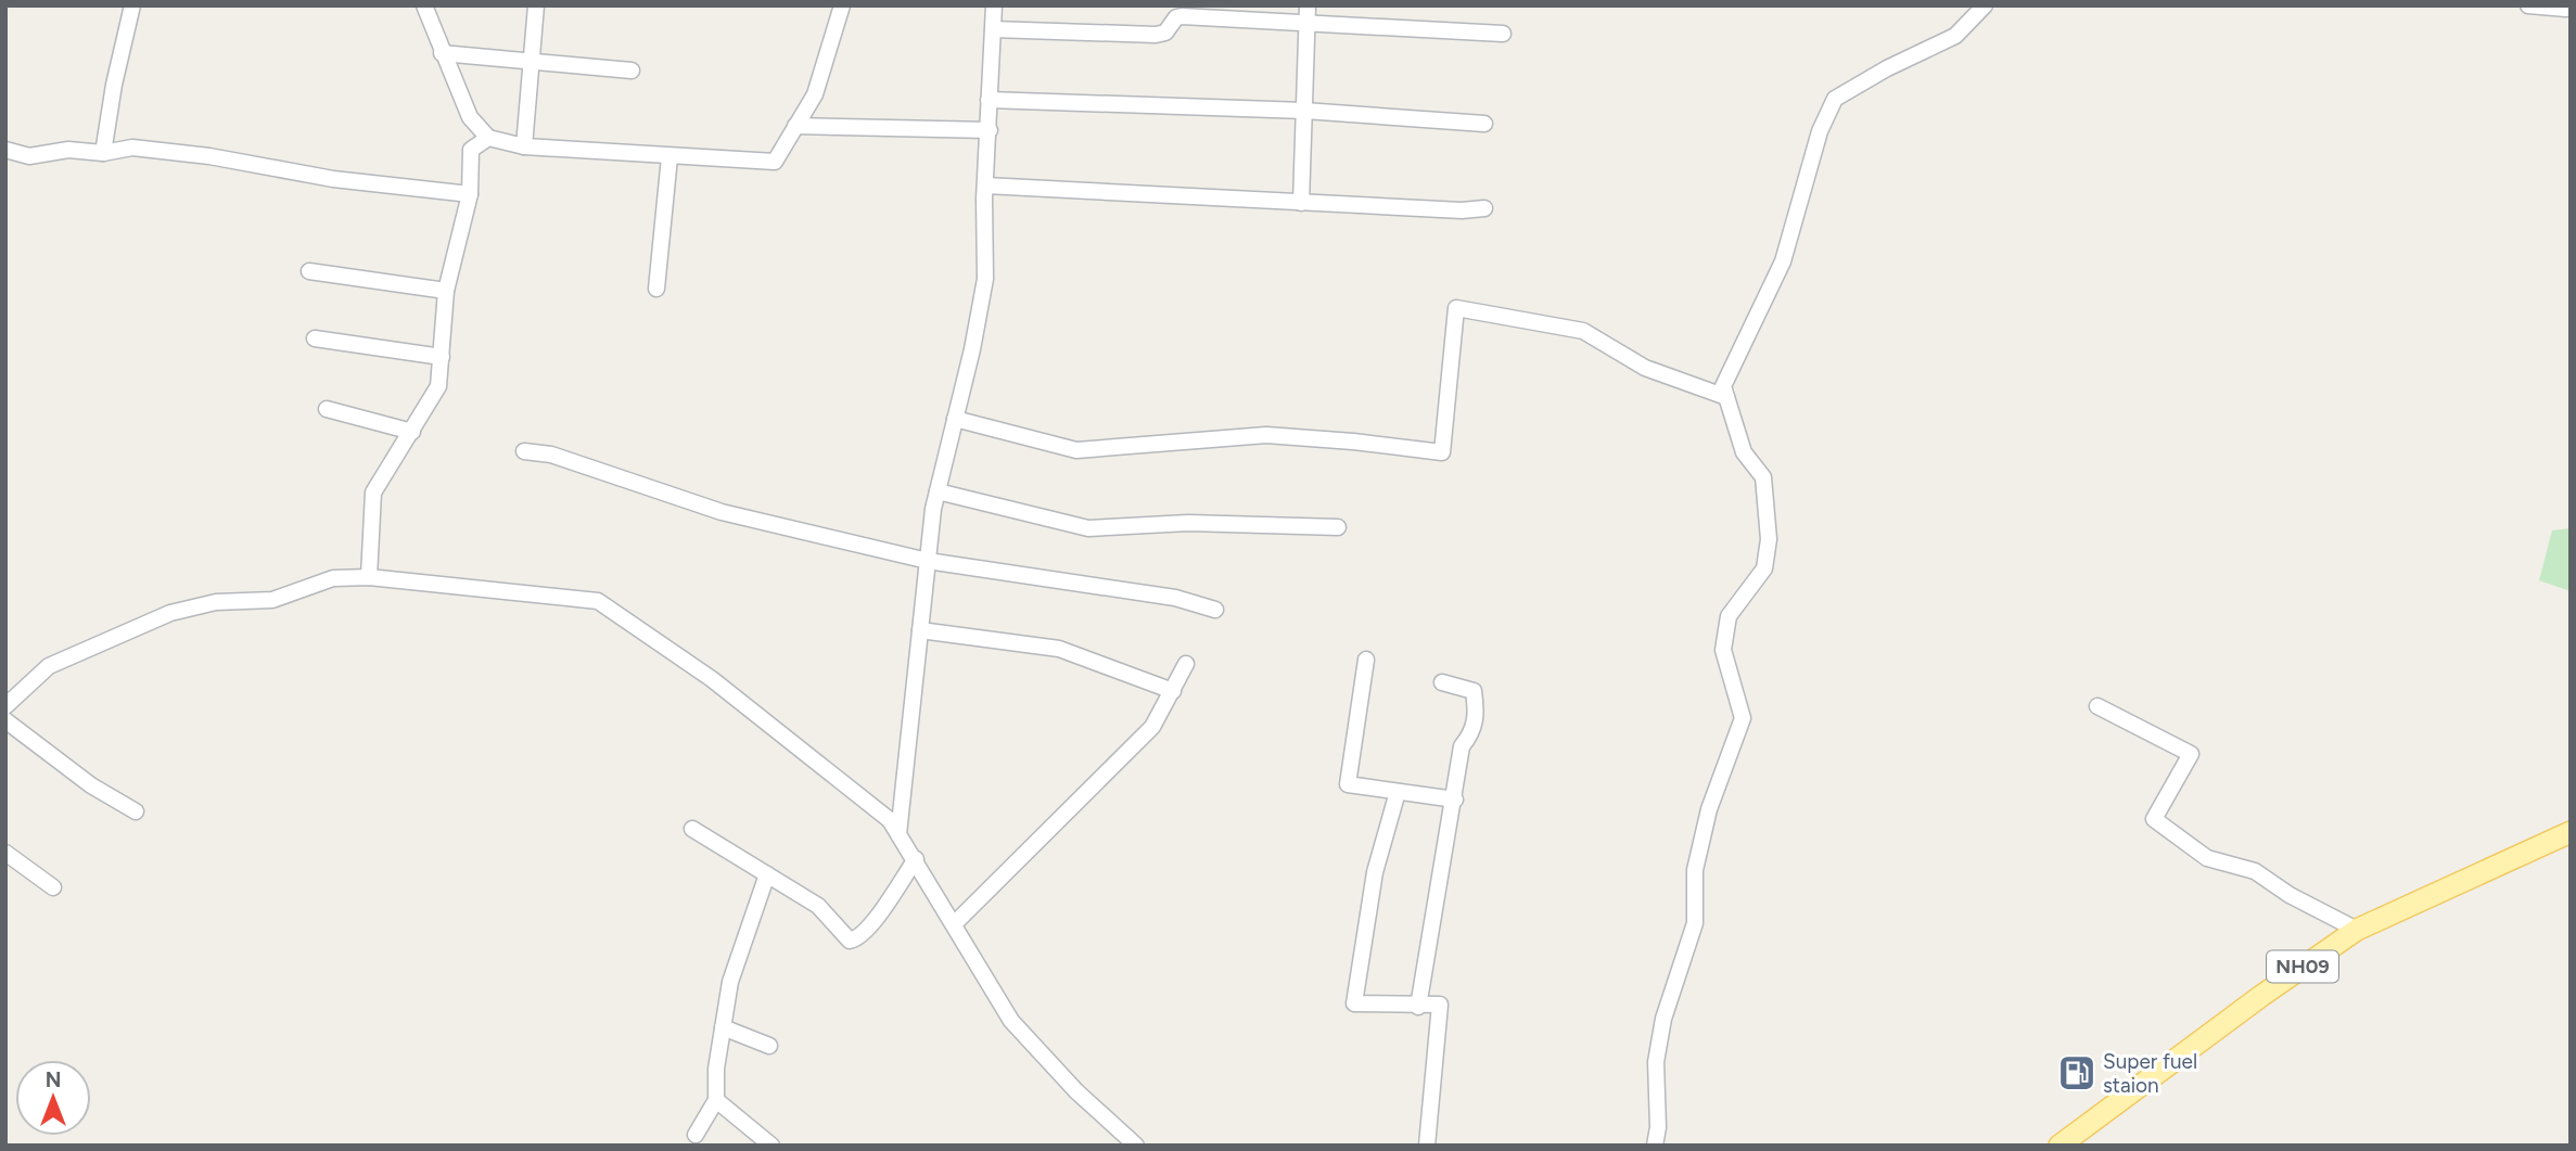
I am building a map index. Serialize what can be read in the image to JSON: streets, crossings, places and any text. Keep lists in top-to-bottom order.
{
  "streets": {
    "main road": ["NH09"]
  },
  "places": {
    "fuel station": ["Super fuel staion"]
  },
  "north": "top"
}
